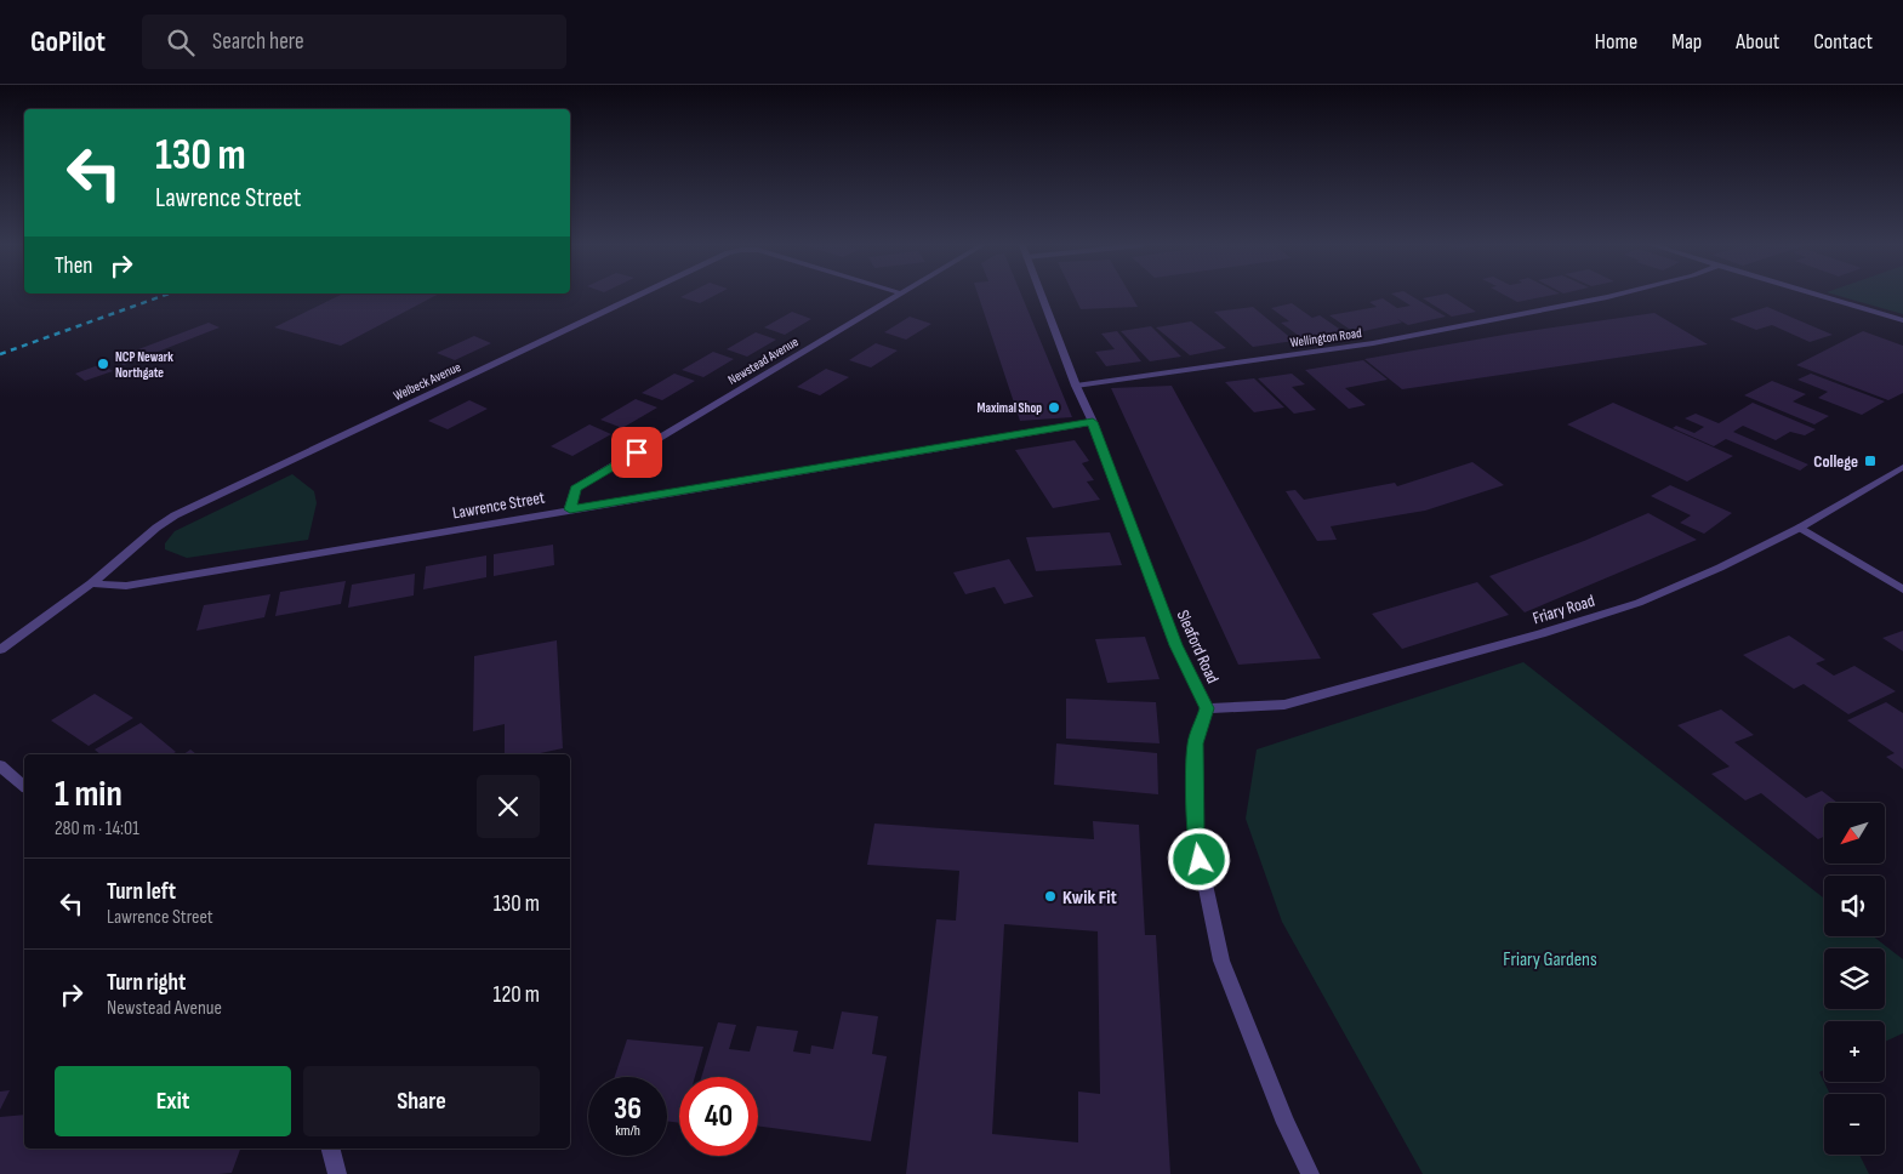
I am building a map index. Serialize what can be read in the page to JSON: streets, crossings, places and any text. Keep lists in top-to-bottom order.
{
  "streets": {
    "street": [
      "Wellington Road",
      "Newstead Avenue",
      "Welbeck Avenue",
      "Lawrence Street",
      "Friary Road",
      "Sleaford Road"
    ]
  },
  "crossings": [
    ["Wellington Road", "Sleaford Road"],
    ["Newstead Avenue", "Lawrence Street"],
    ["Welbeck Avenue", "Lawrence Street"],
    ["Lawrence Street", "Sleaford Road"],
    ["Friary Road", "Sleaford Road"]
  ],
  "parks": ["Friary Gardens"],
  "places": {
    "other": ["NCP Newark Northgate", "Maximal Shop", "Kwik Fit"],
    "transit": ["College"]
  },
  "north": "bottom left",
  "page": {
    "header": "GoPilot",
    "search": "Search here",
    "nav": [
      "Home",
      "Map",
      "About",
      "Contact"
    ],
    "turn": ["130 m", "Lawrence Street"],
    "then": "Then",
    "heading": ["1 min", "280 m · 14:01"],
    "map_buttons": ["+", "−"],
    "list": [
      {
        "name": "Turn left",
        "note": "Lawrence Street",
        "value": "130 m"
      },
      {
        "name": "Turn right",
        "note": "Newstead Avenue",
        "value": "120 m"
      }
    ],
    "buttons": ["Exit", "Share"],
    "speed": "36 km/h",
    "limit": "40"
  }
}
